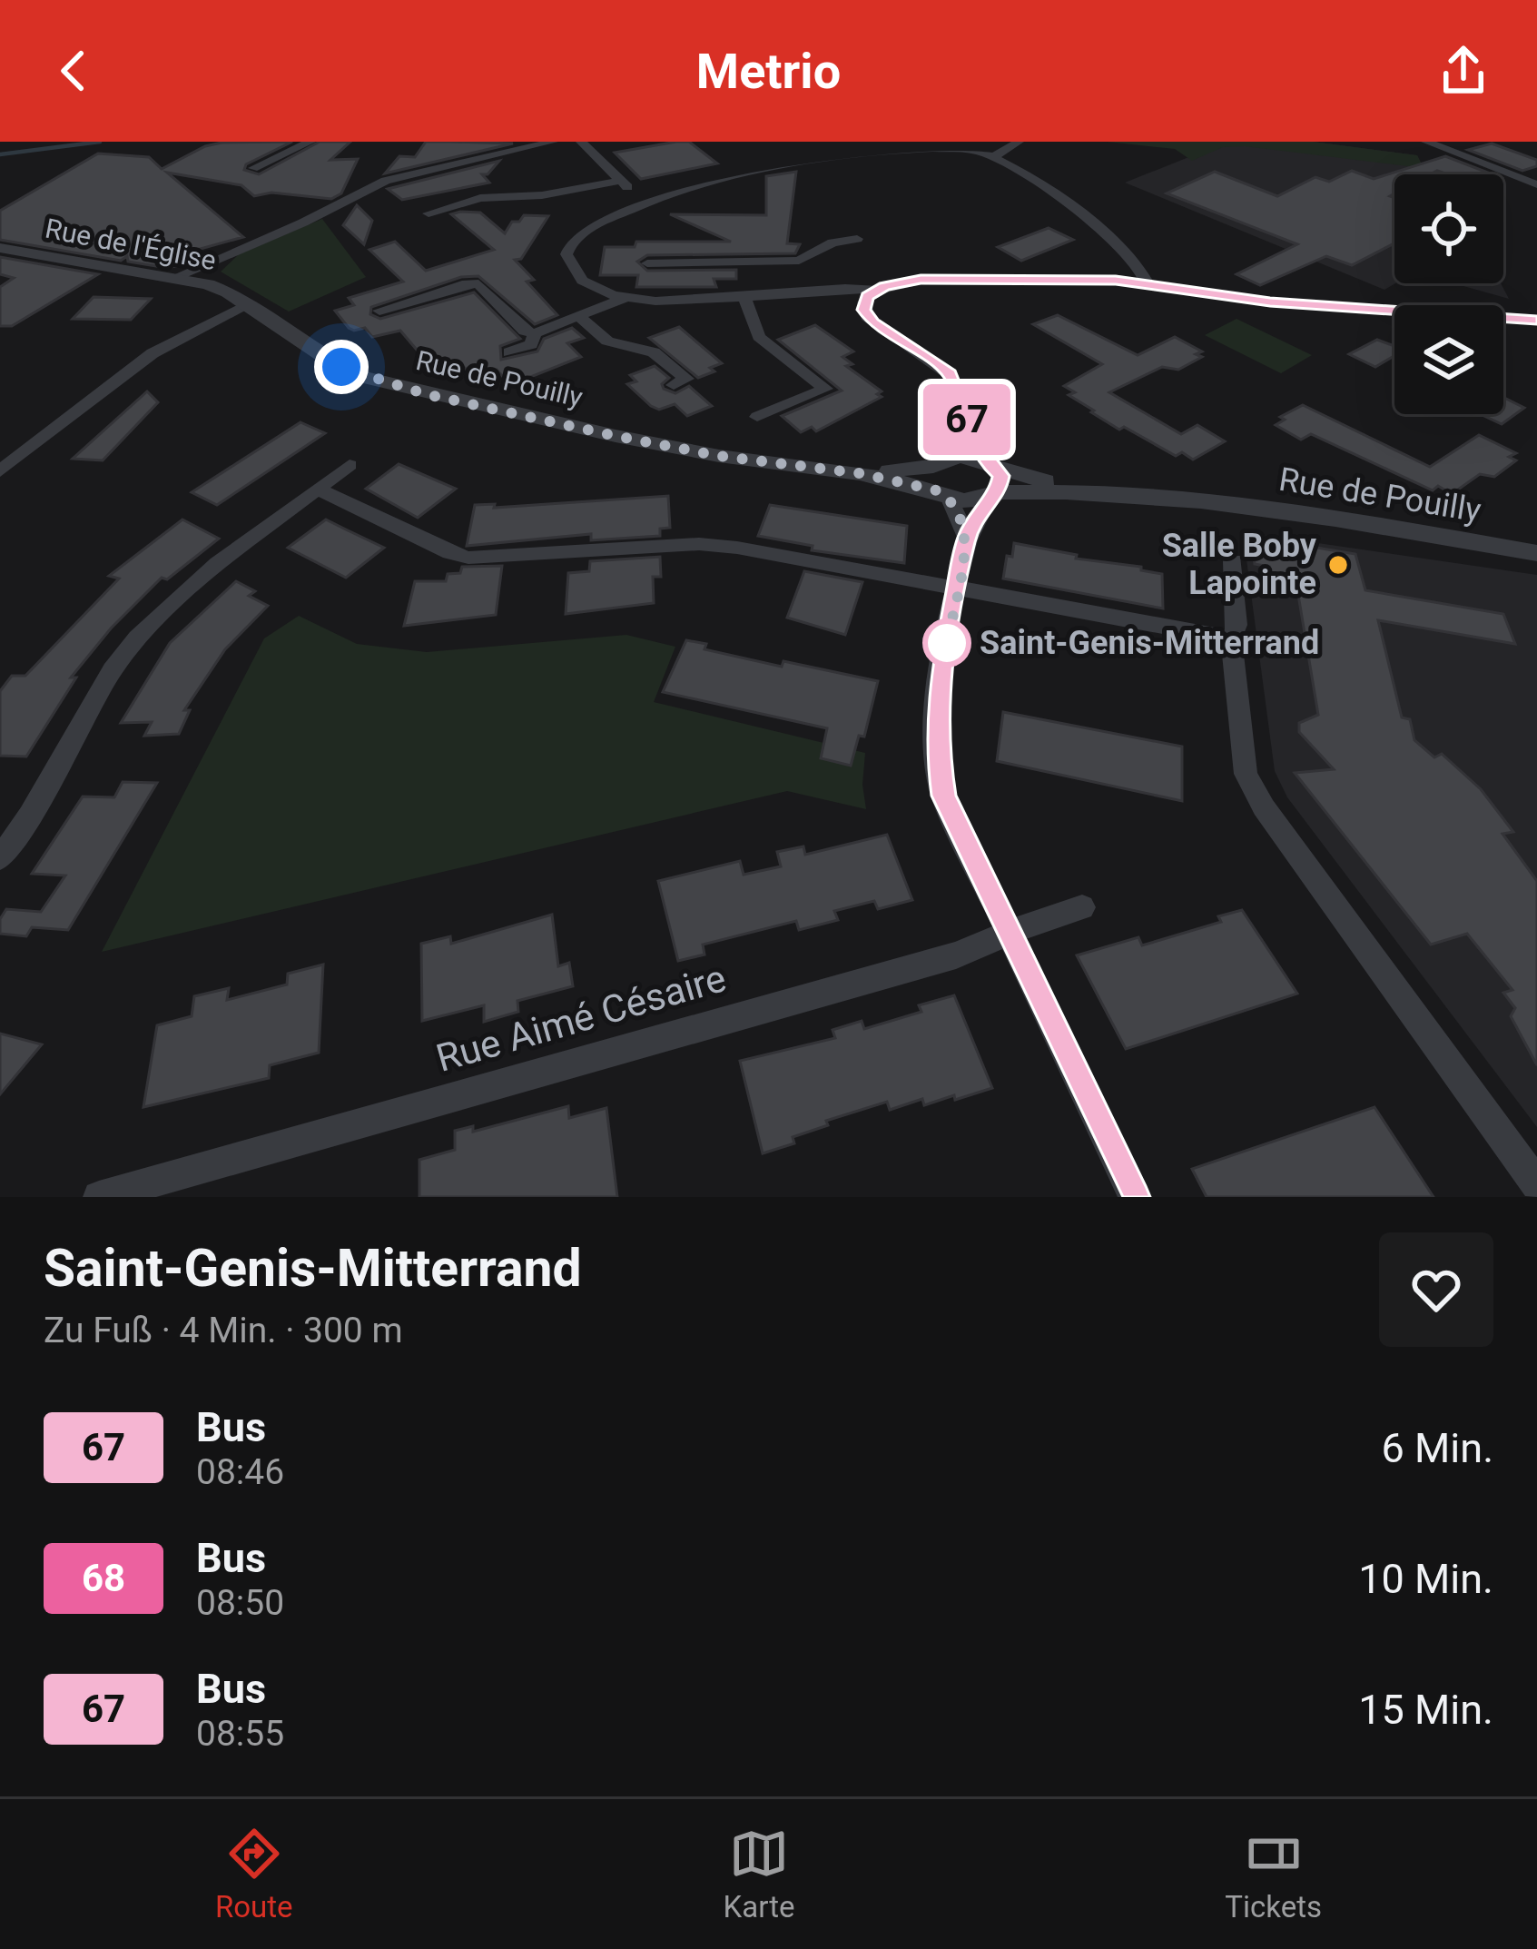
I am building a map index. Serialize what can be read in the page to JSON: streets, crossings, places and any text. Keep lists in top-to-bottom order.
{
  "streets": {
    "street": ["Rue de l'Église", "Rue de Pouilly", "Rue Aimé Césaire"]
  },
  "crossings": [
    ["Rue de l'Église", "Rue de Pouilly"]
  ],
  "places": ["Salle Boby Lapointe", "Saint-Genis-Mitterrand"],
  "lines": ["bus line 67"],
  "page": {
    "header": "Metrio",
    "on_map": "67",
    "heading": ["Saint-Genis-Mitterrand", "Zu Fuß · 4 Min. · 300 m"],
    "list": [
      {
        "mark": "67",
        "name": "Bus",
        "note": "08:46",
        "value": "6 Min."
      },
      {
        "mark": "68",
        "name": "Bus",
        "note": "08:50",
        "value": "10 Min."
      },
      {
        "mark": "67",
        "name": "Bus",
        "note": "08:55",
        "value": "15 Min."
      }
    ],
    "tabs": ["Route", "Karte", "Tickets"]
  }
}
